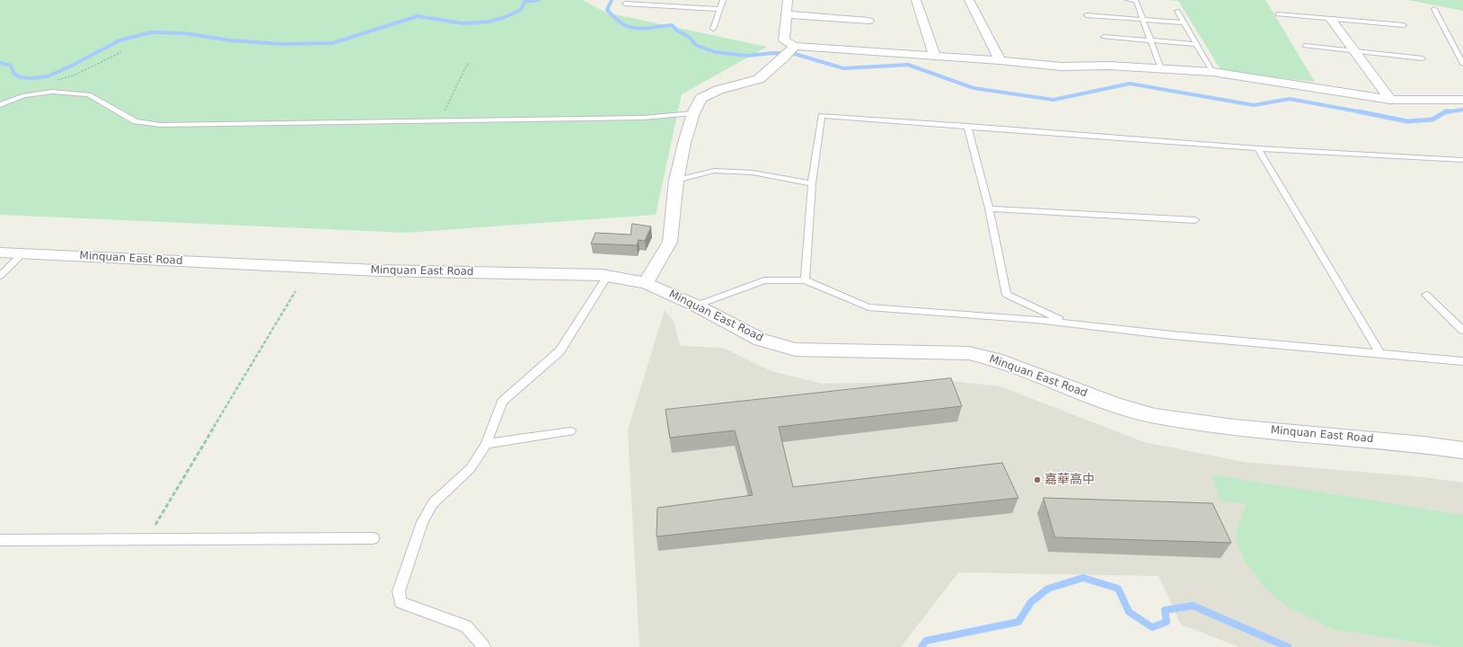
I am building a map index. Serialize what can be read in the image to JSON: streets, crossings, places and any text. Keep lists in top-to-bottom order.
{
  "streets": {
    "street": ["Minquan East Road"]
  },
  "places": ["嘉華高中"]
}
